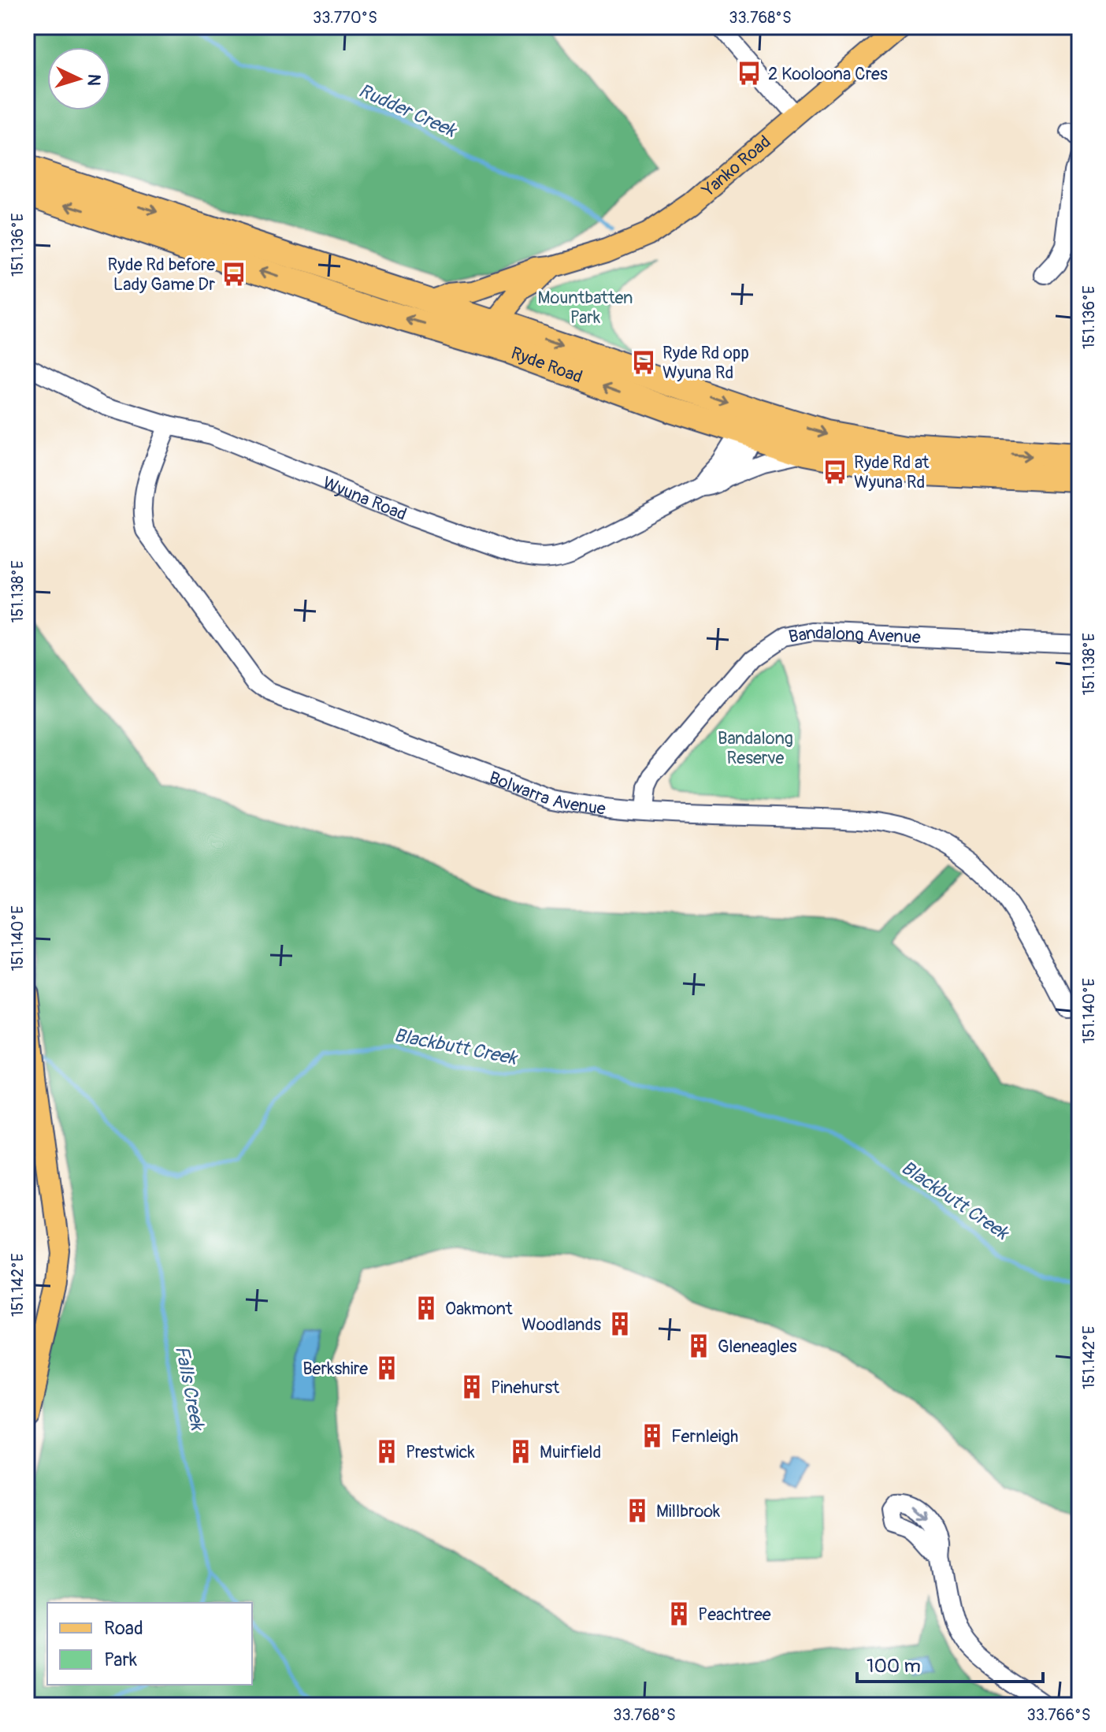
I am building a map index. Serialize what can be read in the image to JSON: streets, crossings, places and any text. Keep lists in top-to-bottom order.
{
  "streets": {
    "highway": ["Ryde Road"],
    "main road": ["Yanko Road"],
    "street": ["Wyuna Road", "Bandalong Avenue", "Bolwarra Avenue"]
  },
  "crossings": [
    ["Yanko Road", "Ryde Road"],
    ["Ryde Road", "Wyuna Road"],
    ["Wyuna Road", "Bolwarra Avenue"],
    ["Bandalong Avenue", "Bolwarra Avenue"]
  ],
  "water": ["Rudder Creek", "Blackbutt Creek", "Falls Creek"],
  "parks": ["Mountbatten Park", "Bandalong Reserve"],
  "places": {
    "bus stop": [
      "2 Kooloona Cres",
      "Ryde Rd before Lady Game Dr",
      "Ryde Rd opp Wyuna Rd",
      "Ryde Rd at Wyuna Rd"
    ],
    "building": [
      "Oakmont",
      "Woodlands",
      "Gleneagles",
      "Berkshire",
      "Pinehurst",
      "Fernleigh",
      "Prestwick",
      "Muirfield",
      "Millbrook",
      "Peachtree"
    ]
  },
  "legend": ["Road", "Park"],
  "scale_bar": "100 m",
  "north": "right",
  "coordinates": [
    "33.770°S",
    "33.768°S",
    "151.136°E",
    "151.138°E",
    "151.140°E",
    "151.142°E",
    "33.766°S"
  ]
}
